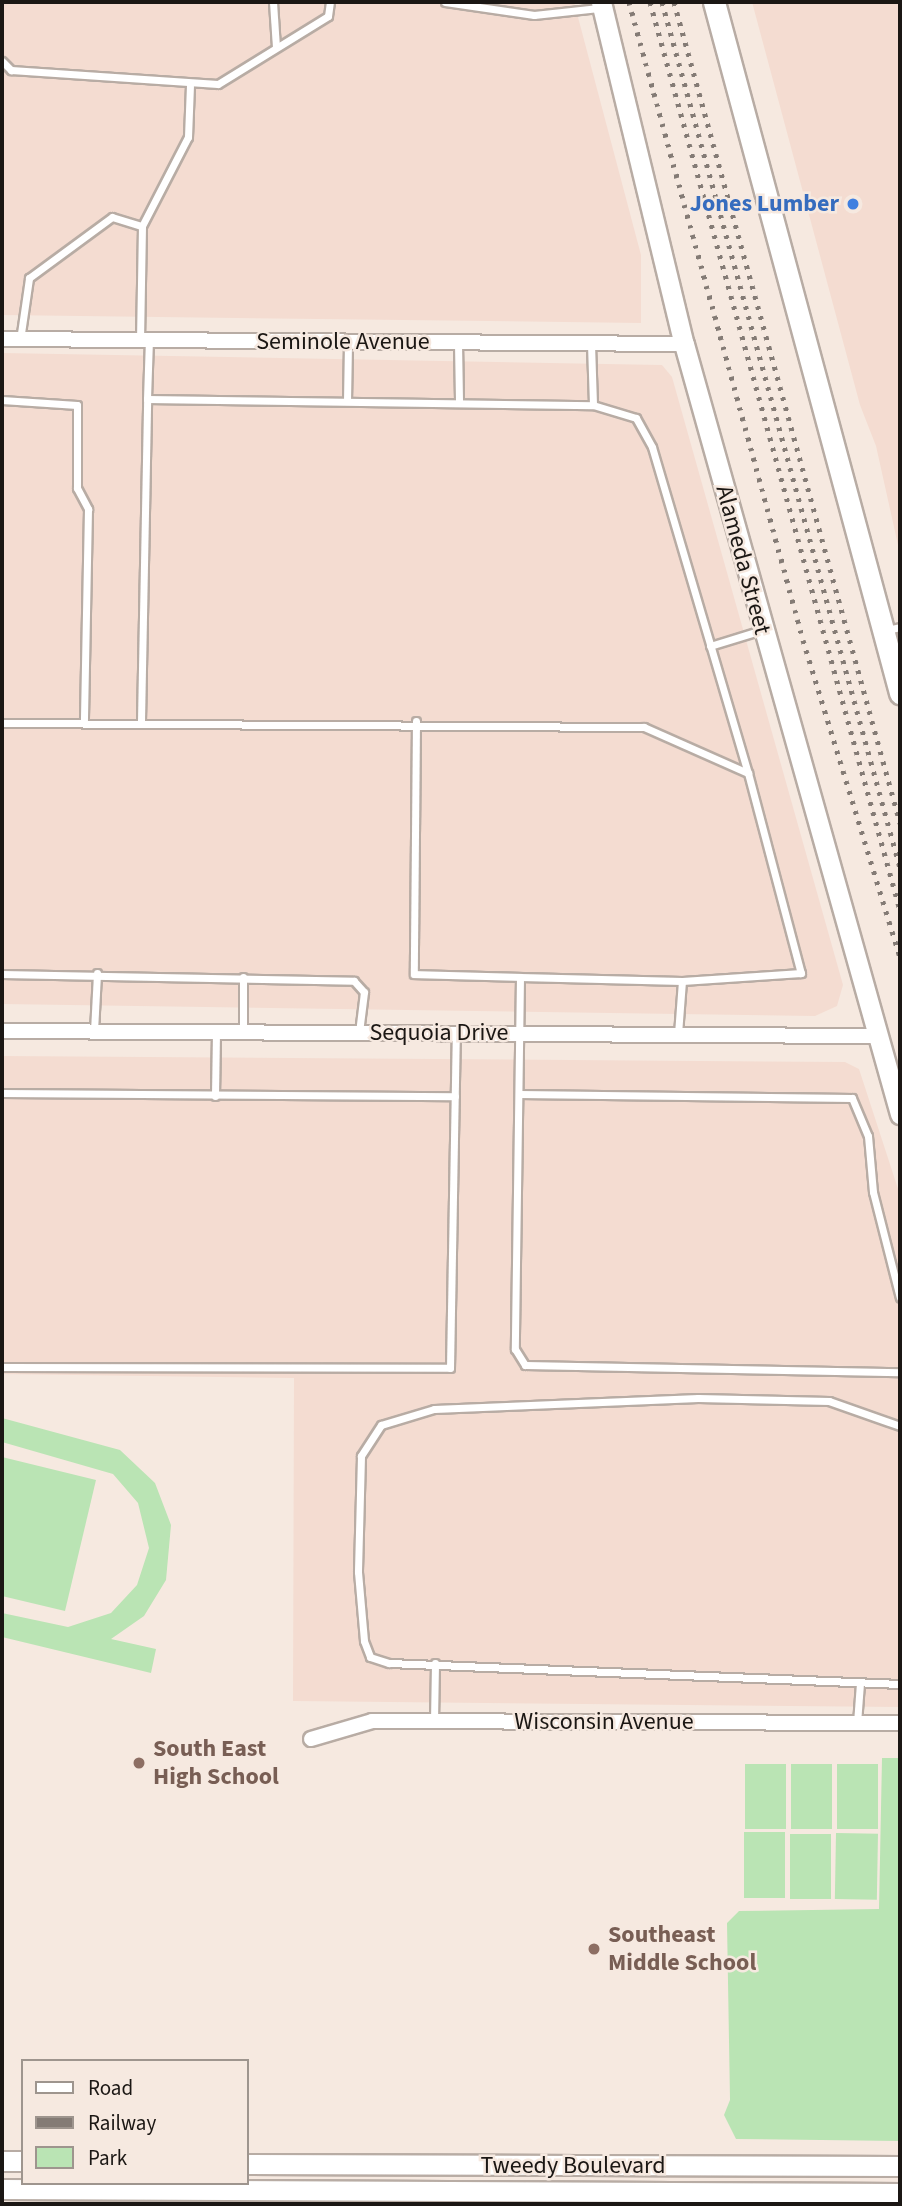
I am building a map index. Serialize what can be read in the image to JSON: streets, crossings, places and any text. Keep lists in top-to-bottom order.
{
  "streets": {
    "main road": ["Alameda Street", "Tweedy Boulevard"],
    "street": ["Seminole Avenue", "Sequoia Drive", "Wisconsin Avenue"]
  },
  "crossings": [
    ["Seminole Avenue", "Alameda Street"],
    ["Alameda Street", "Sequoia Drive"]
  ],
  "places": ["Jones Lumber", "South East High School", "Southeast Middle School"],
  "legend": ["Road", "Railway", "Park"]
}
